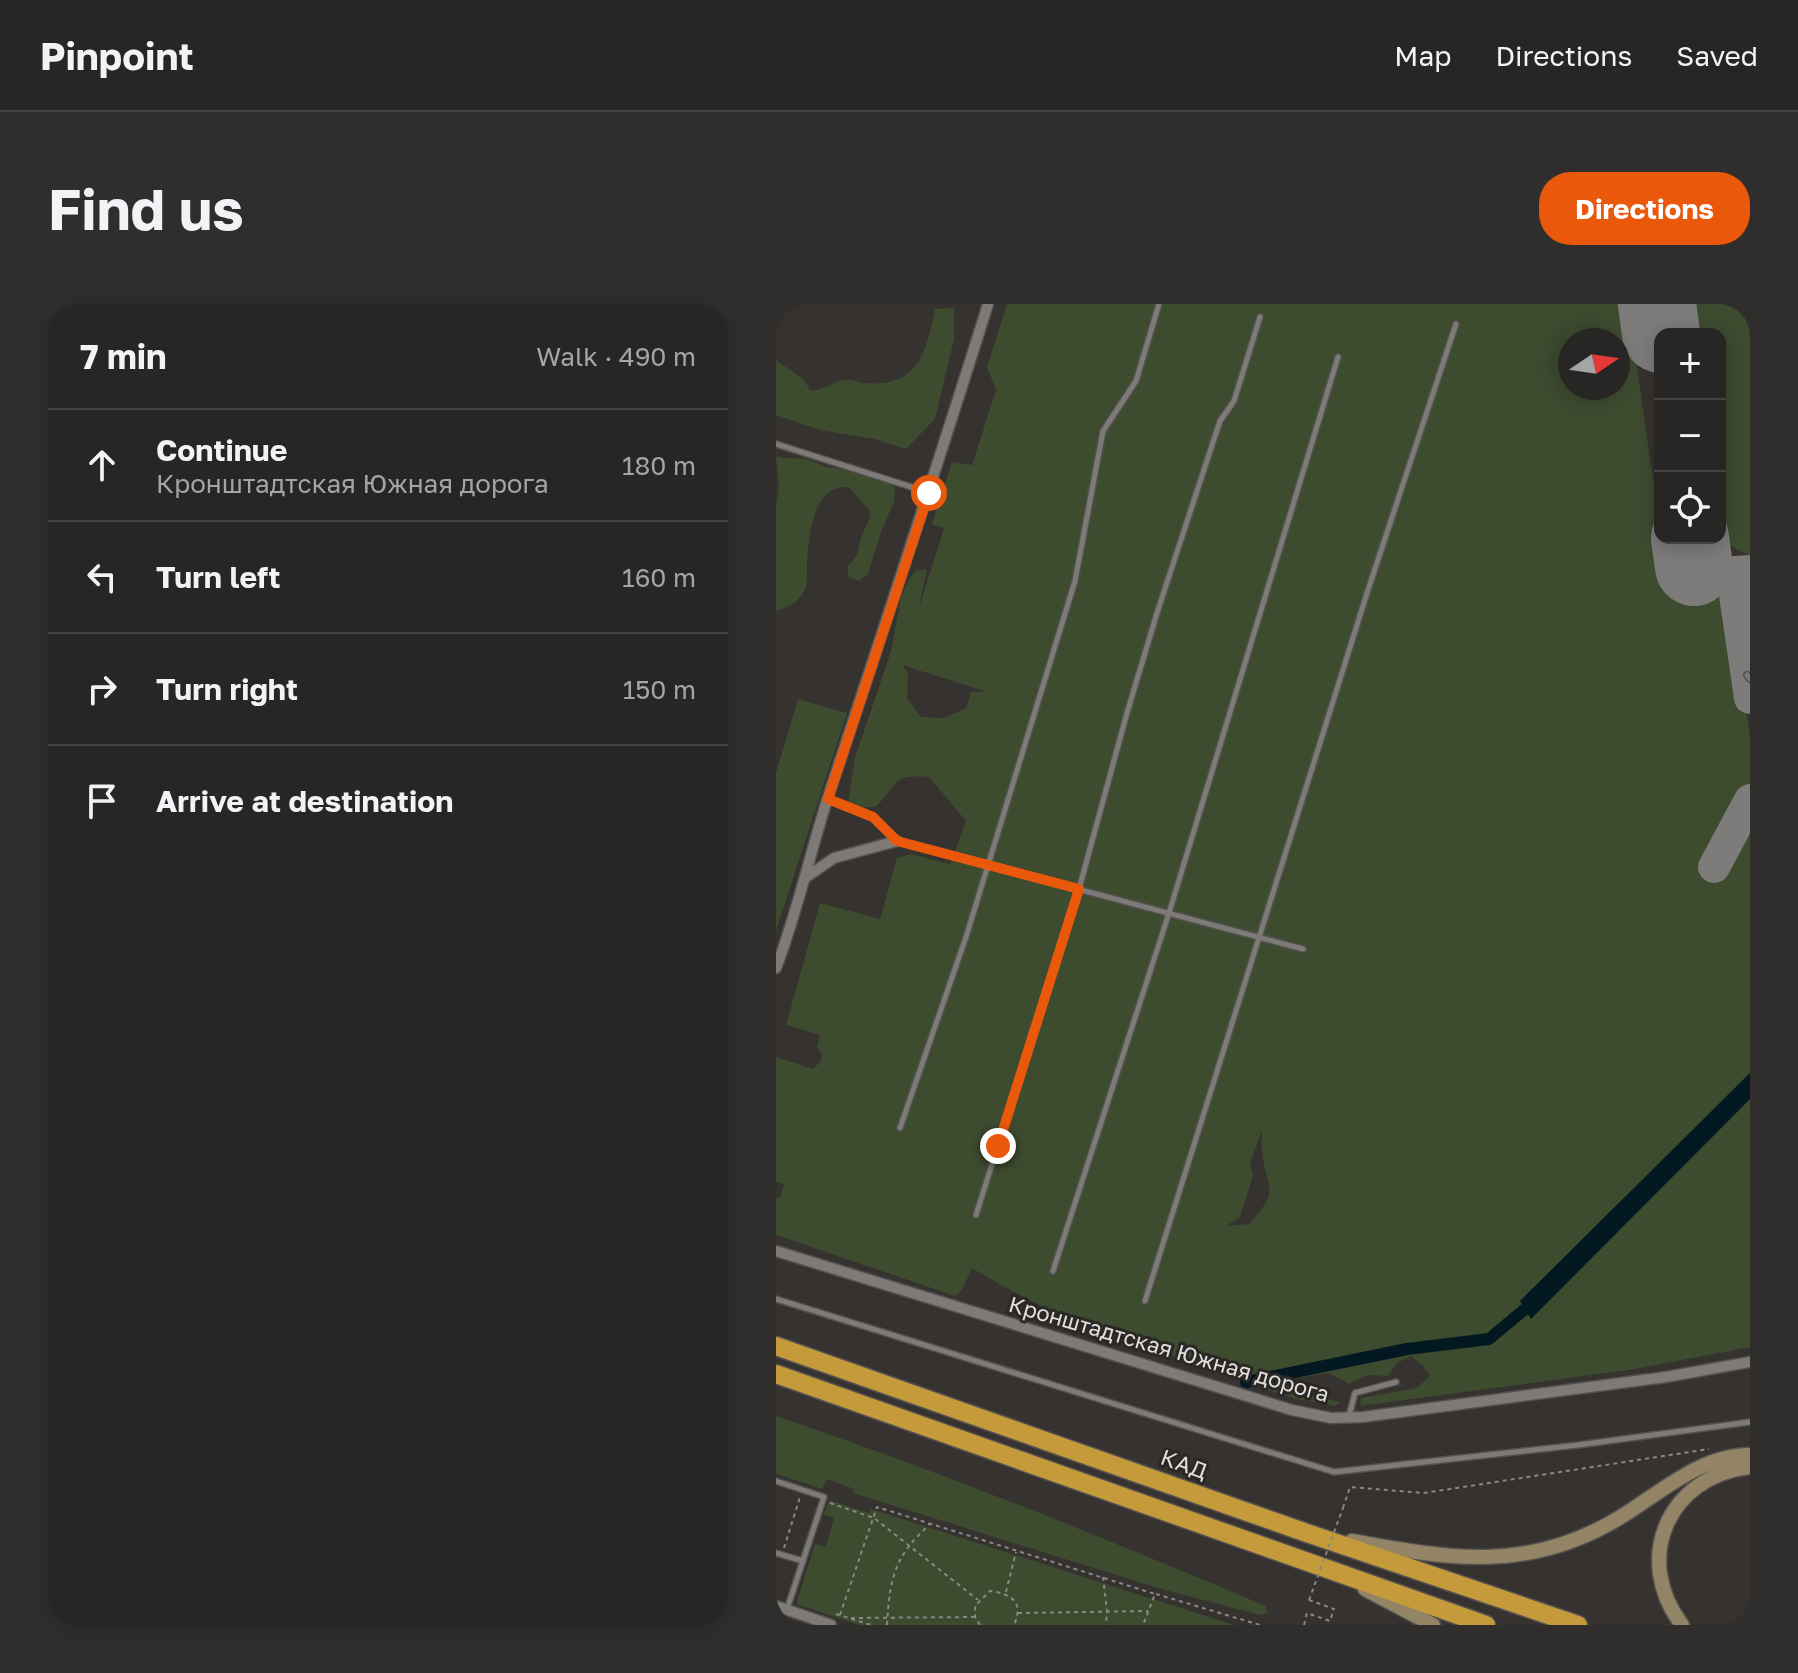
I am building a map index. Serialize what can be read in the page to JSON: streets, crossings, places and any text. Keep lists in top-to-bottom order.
{
  "streets": {
    "highway": ["КАД"],
    "street": ["Кронштадтская Южная дорога"]
  },
  "north": "right",
  "page": {
    "header": "Pinpoint",
    "nav": ["Map", "Directions", "Saved"],
    "buttons": "Directions",
    "title": "Find us",
    "heading": ["7 min", "Walk · 490 m"],
    "map_buttons": ["+", "−"],
    "list": [
      ["Continue", "Кронштадтская Южная дорога", "180 m"],
      ["Turn left", "160 m"],
      ["Turn right", "150 m"],
      "Arrive at destination"
    ]
  }
}
